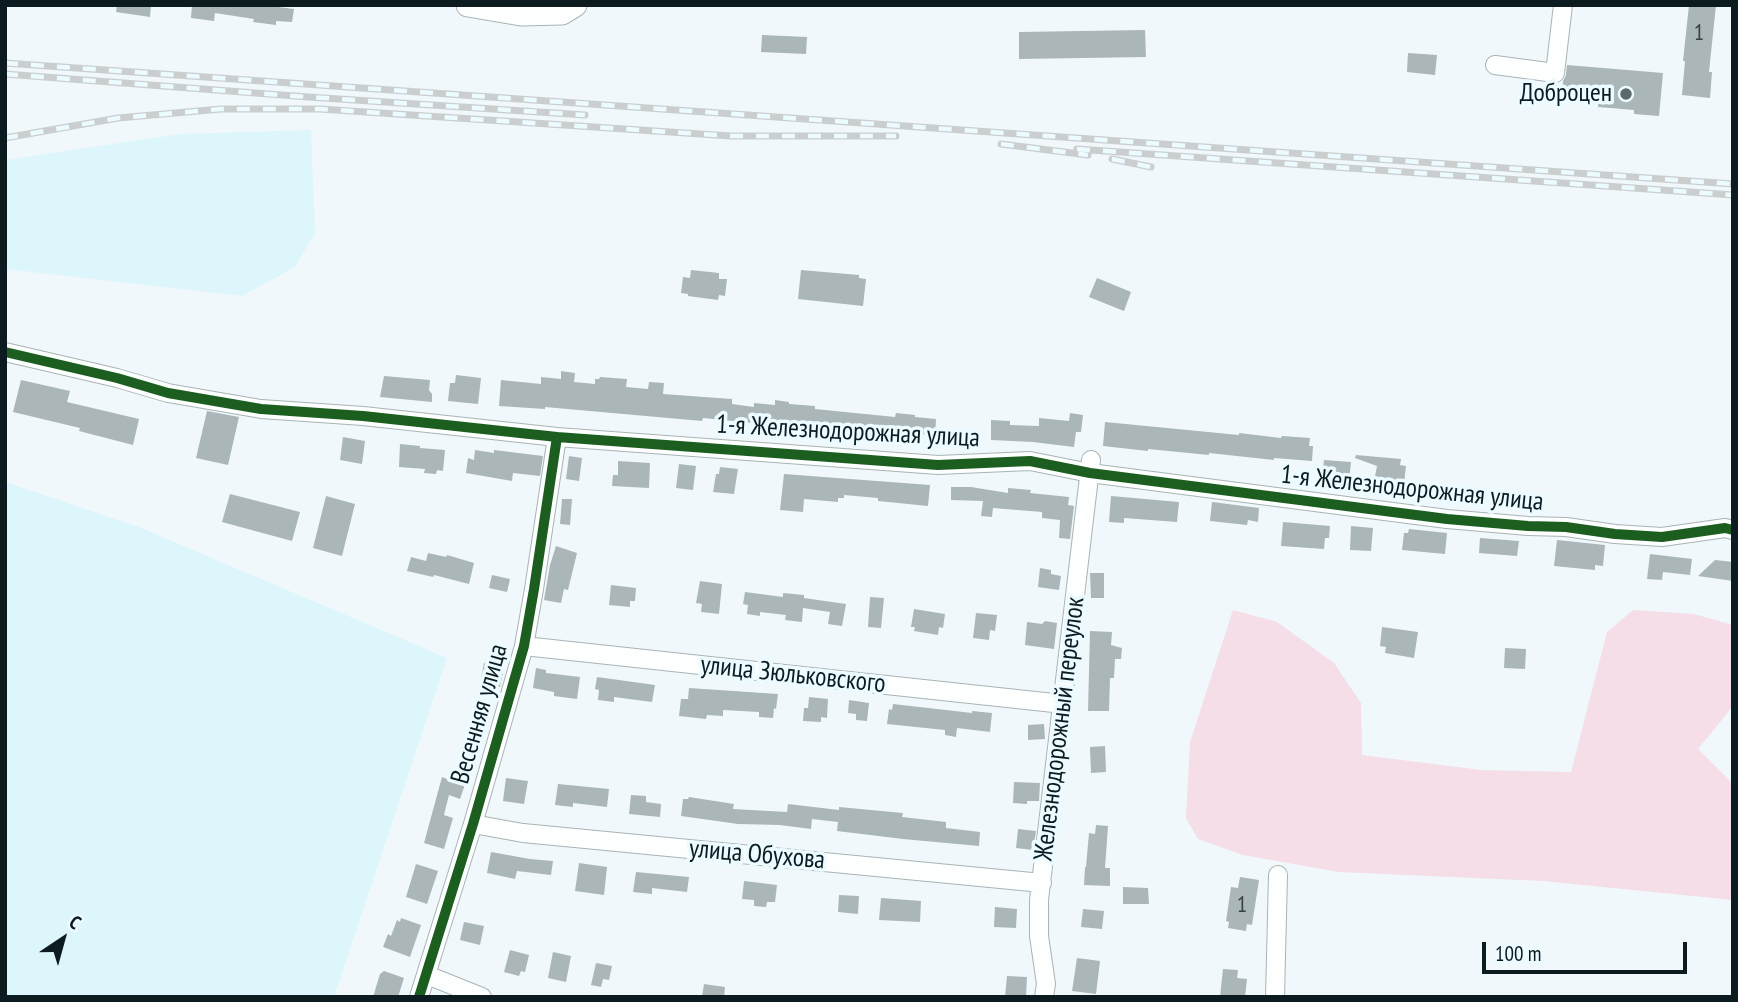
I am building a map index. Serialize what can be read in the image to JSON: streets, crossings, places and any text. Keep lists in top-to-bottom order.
{
  "streets": {
    "street": [
      "1-я Железнодорожная улица",
      "улица Зюльковского",
      "Весенняя улица",
      "Железнодорожный переулок",
      "улица Обухова"
    ]
  },
  "crossings": [
    ["1-я Железнодорожная улица", "Весенняя улица"],
    ["1-я Железнодорожная улица", "Железнодорожный переулок"],
    ["улица Зюльковского", "Весенняя улица"],
    ["улица Зюльковского", "Железнодорожный переулок"],
    ["Весенняя улица", "улица Обухова"],
    ["Железнодорожный переулок", "улица Обухова"]
  ],
  "places": ["Доброцен"],
  "house_numbers": ["1", "1"],
  "scale_bar": "100 m",
  "north": "top right"
}
